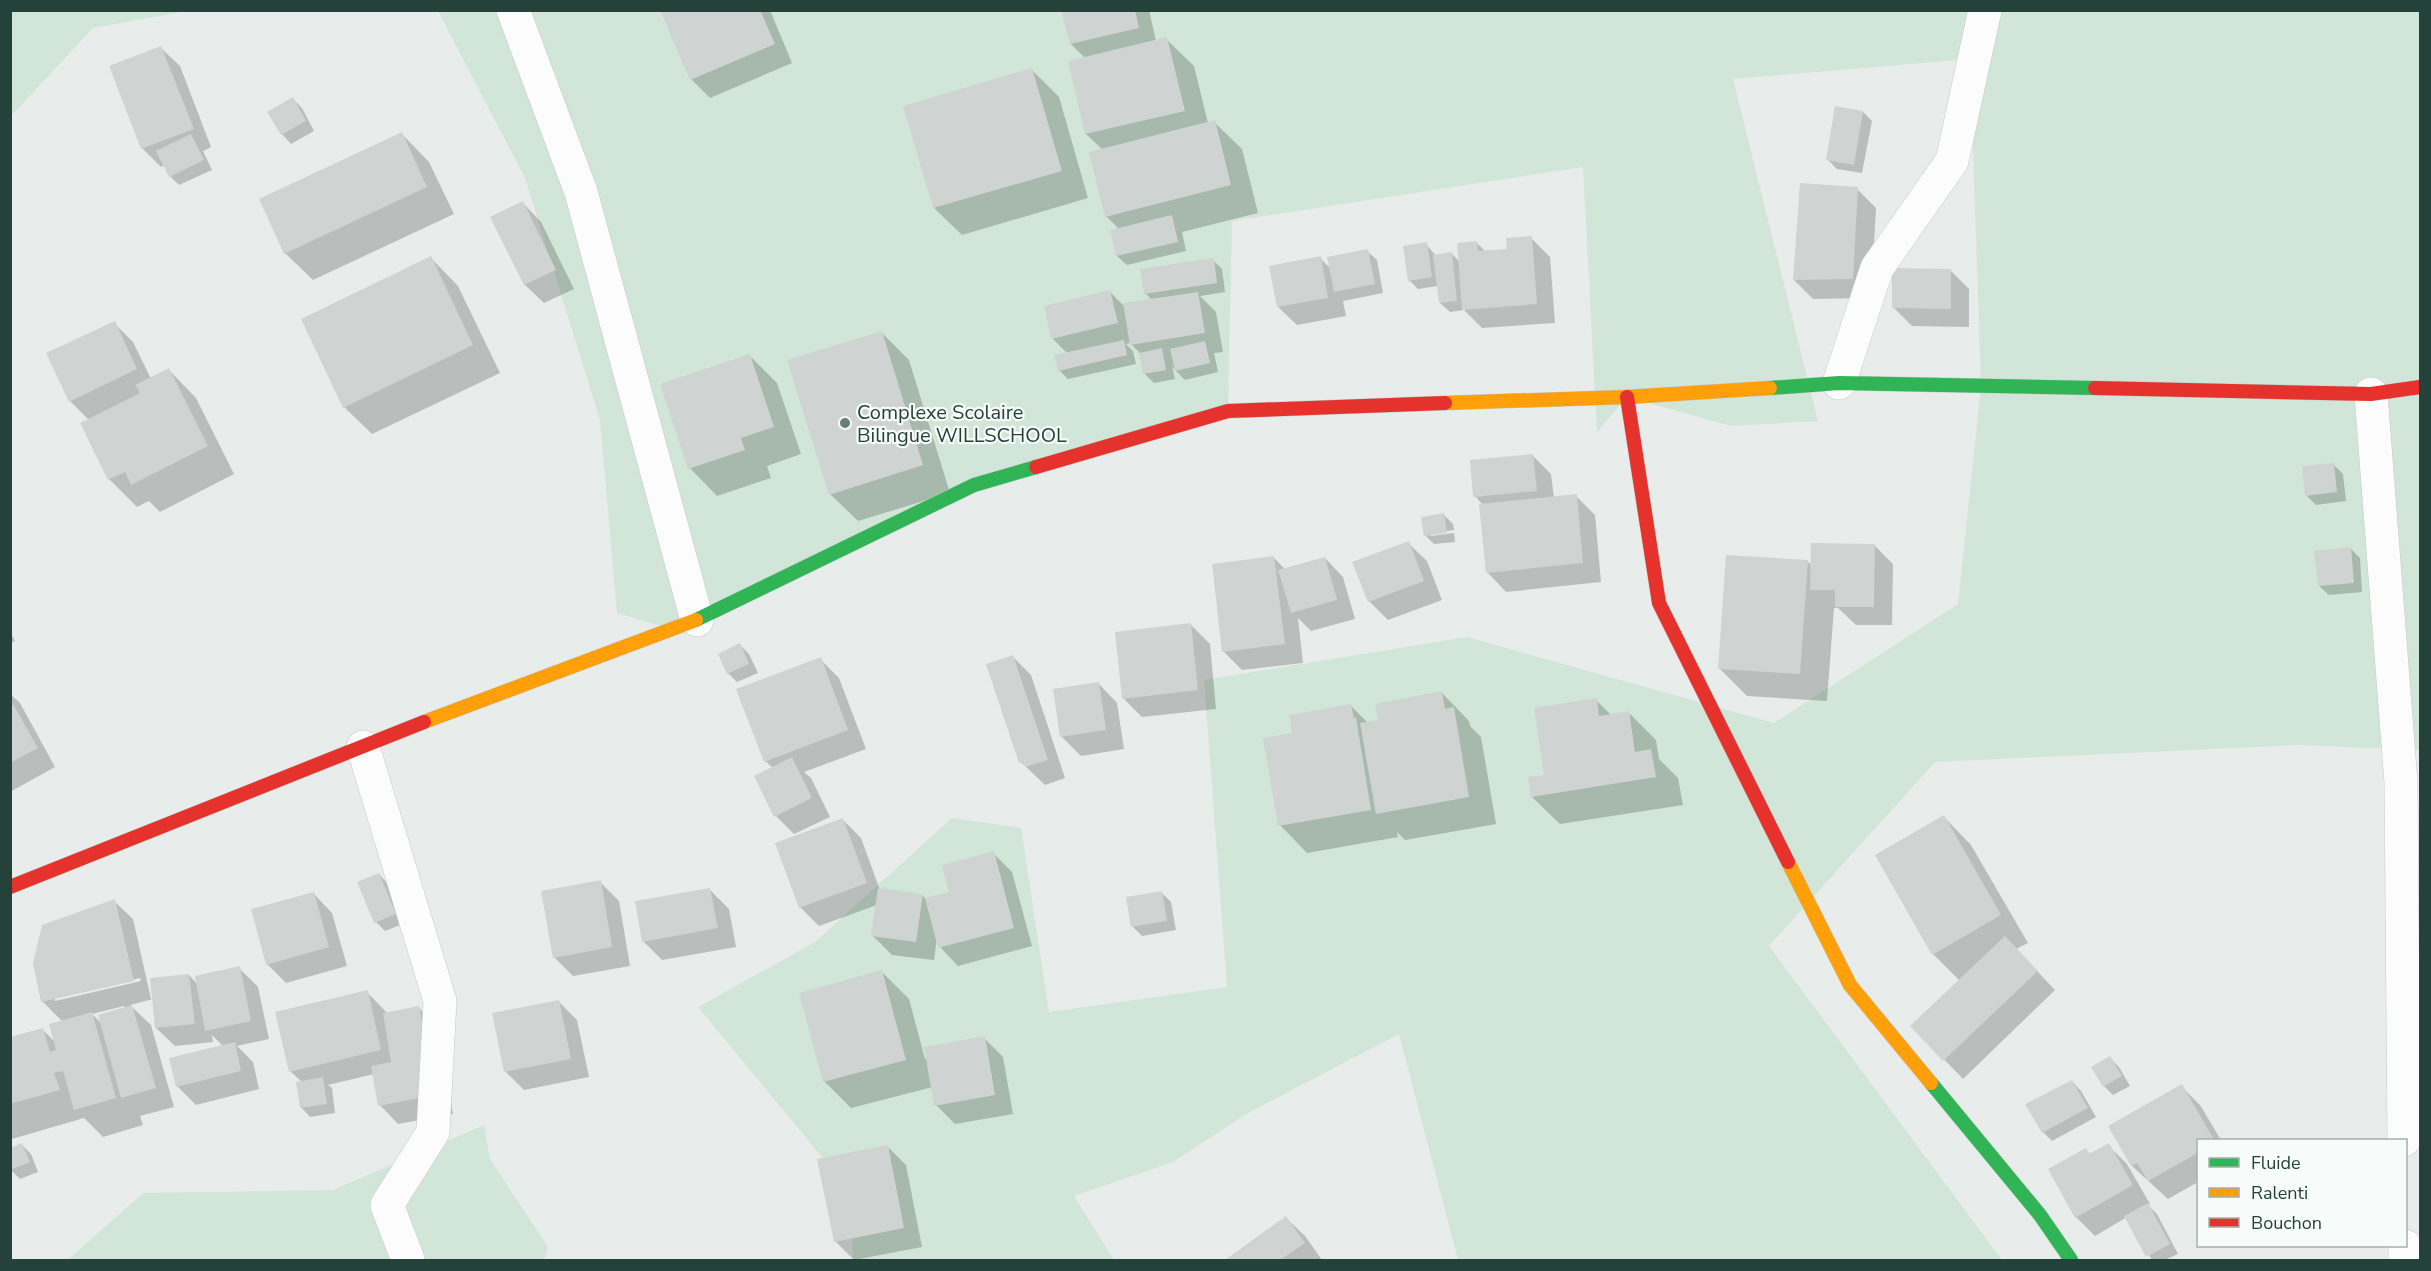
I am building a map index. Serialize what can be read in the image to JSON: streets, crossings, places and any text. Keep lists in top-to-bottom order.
{
  "places": ["Complexe Scolaire Bilingue WILLSCHOOL"],
  "legend": ["Fluide", "Ralenti", "Bouchon"]
}
